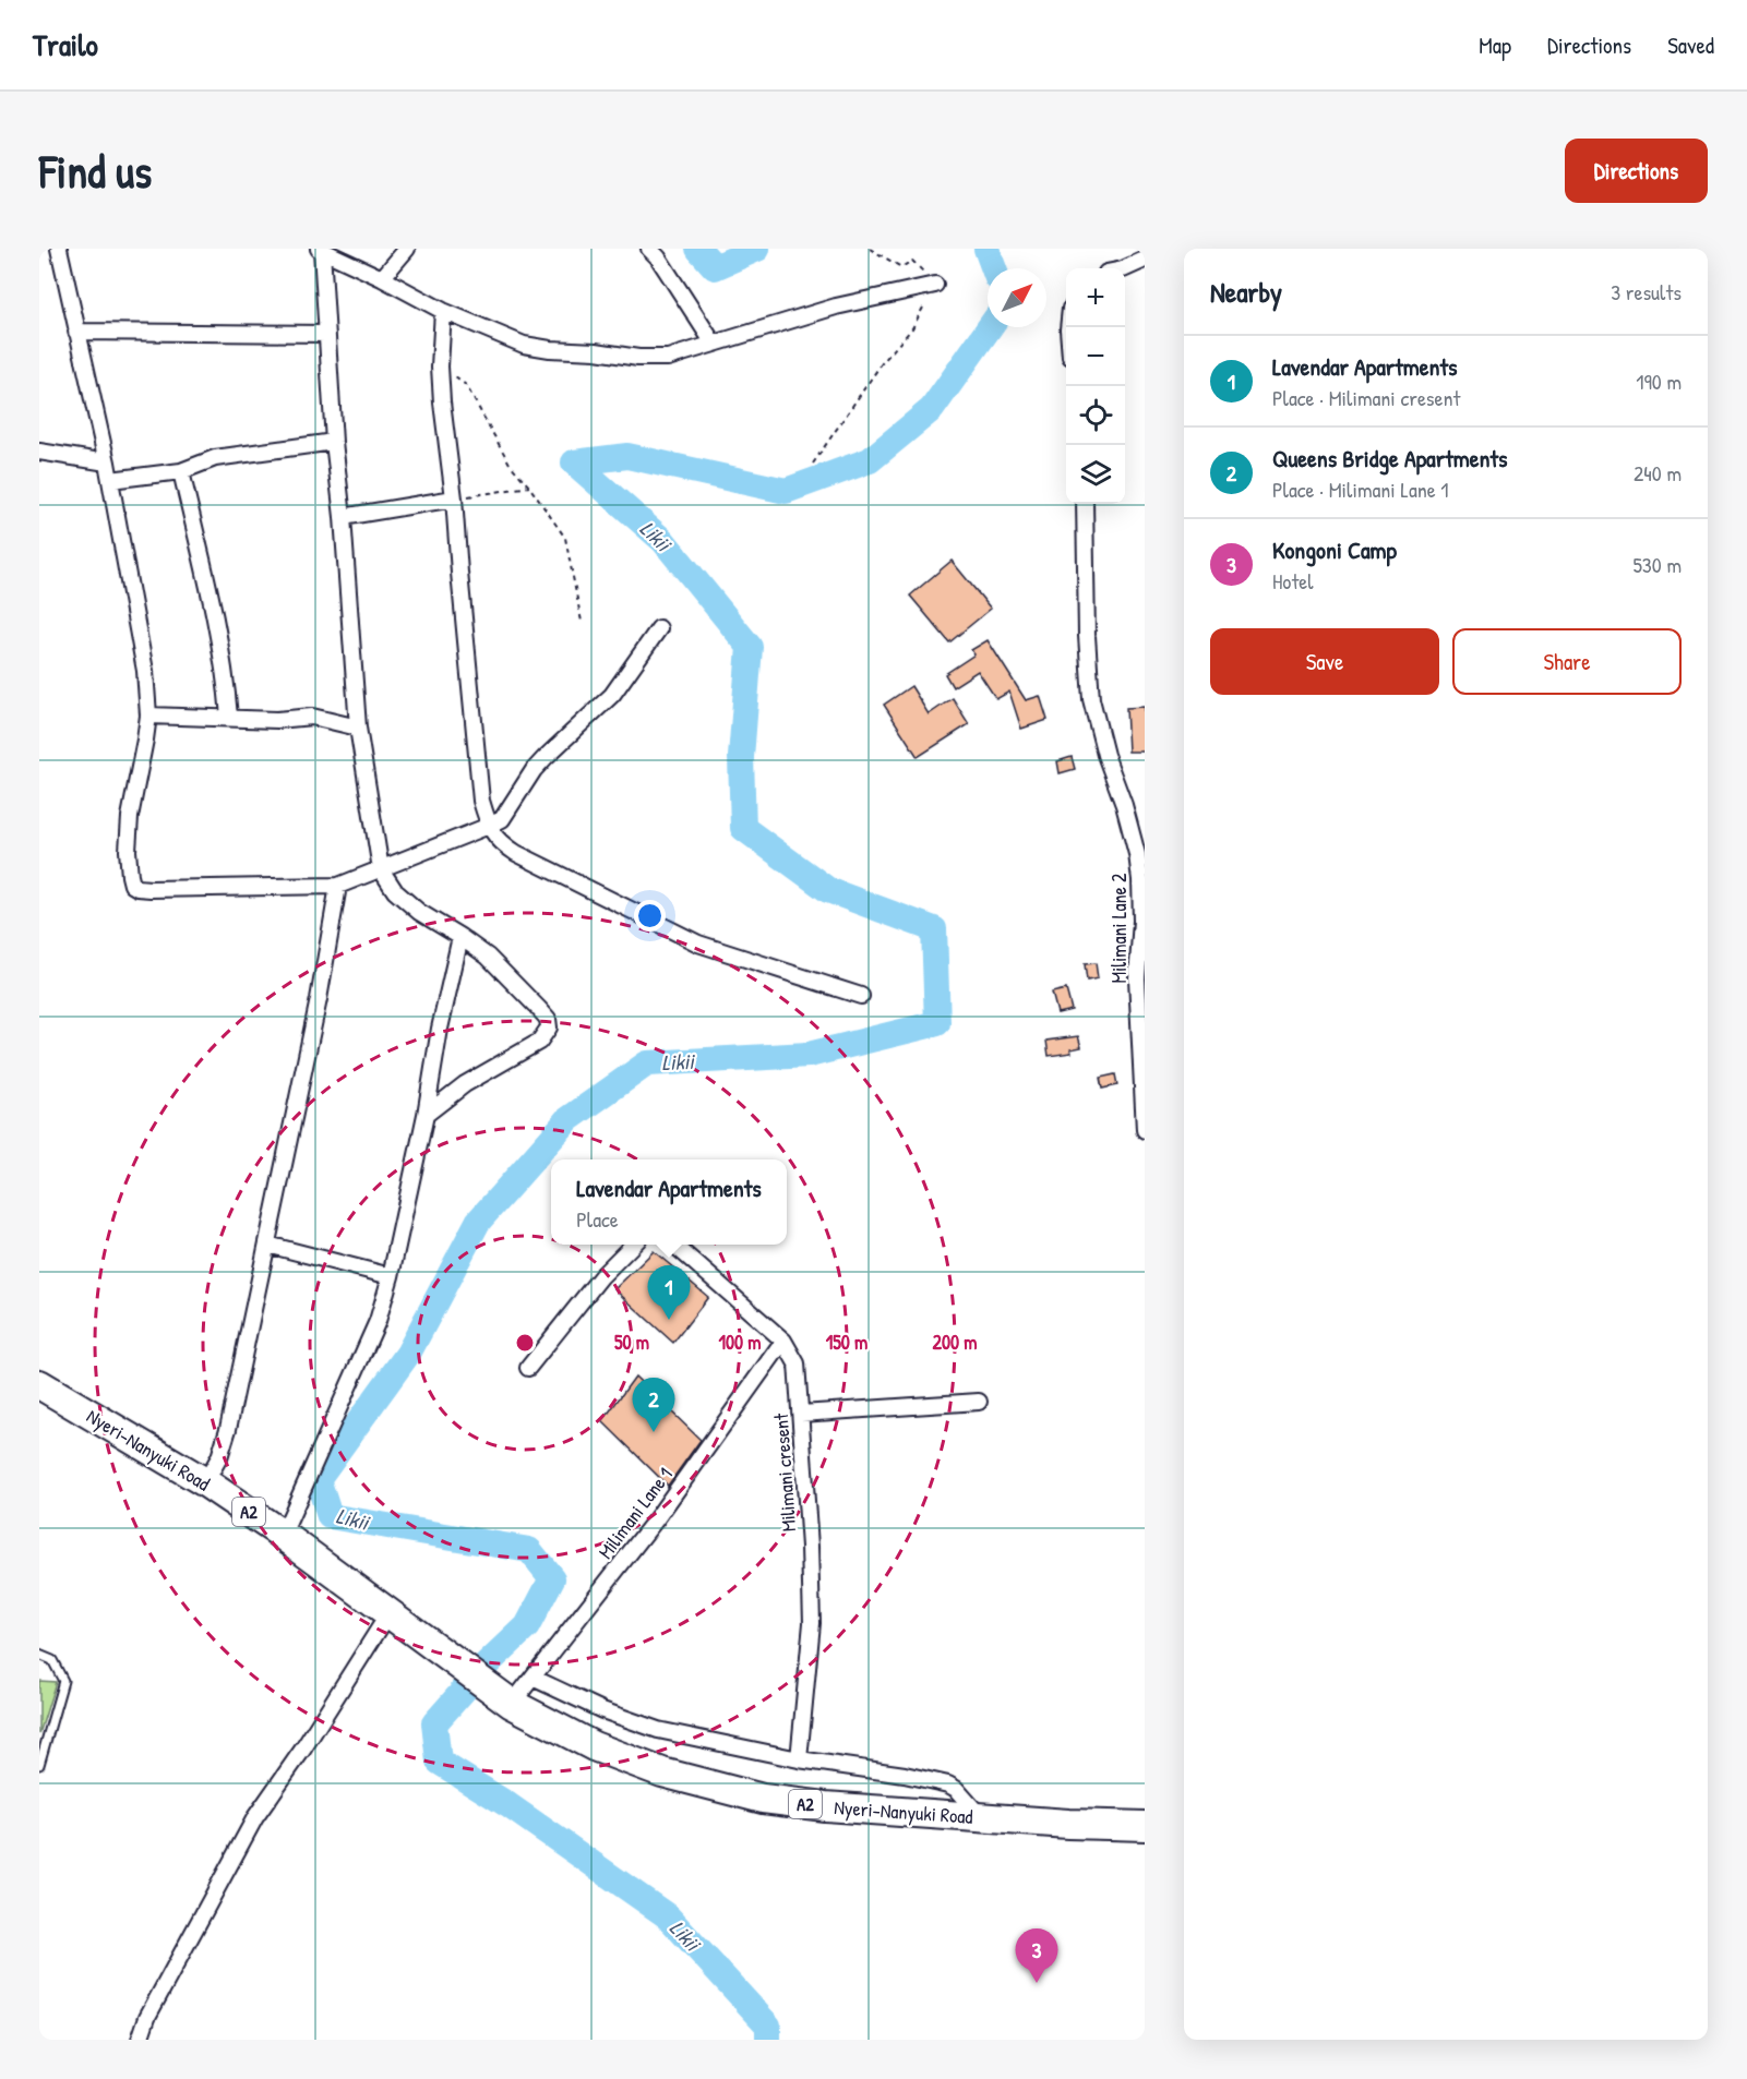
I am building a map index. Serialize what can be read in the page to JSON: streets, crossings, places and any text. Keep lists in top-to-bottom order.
{
  "streets": {
    "highway": ["Nyeri-Nanyuki Road", "A2"],
    "street": ["Milimani Lane 2", "Milimani cresent", "Milimani Lane 1"]
  },
  "crossings": [
    ["Nyeri-Nanyuki Road", "Milimani Lane 1"],
    ["Milimani cresent", "Milimani Lane 1"]
  ],
  "water": ["Likii"],
  "north": "top right",
  "page": {
    "header": "Trailo",
    "nav": ["Map", "Directions", "Saved"],
    "buttons": [
      "Directions",
      ["Save", "Share"]
    ],
    "title": "Find us",
    "heading": ["Nearby", "3 results"],
    "map_buttons": ["+", "−"],
    "list": [
      {
        "mark": "1",
        "name": "Lavendar Apartments",
        "note": "Place · Milimani cresent",
        "value": "190 m"
      },
      {
        "mark": "2",
        "name": "Queens Bridge Apartments",
        "note": "Place · Milimani Lane 1",
        "value": "240 m"
      },
      {
        "mark": "3",
        "name": "Kongoni Camp",
        "note": "Hotel",
        "value": "530 m"
      }
    ],
    "popup": ["Lavendar Apartments", "Place"],
    "pins": ["1", "2", "3"]
  },
  "rings": [
    "50 m",
    "100 m",
    "150 m",
    "200 m"
  ]
}
